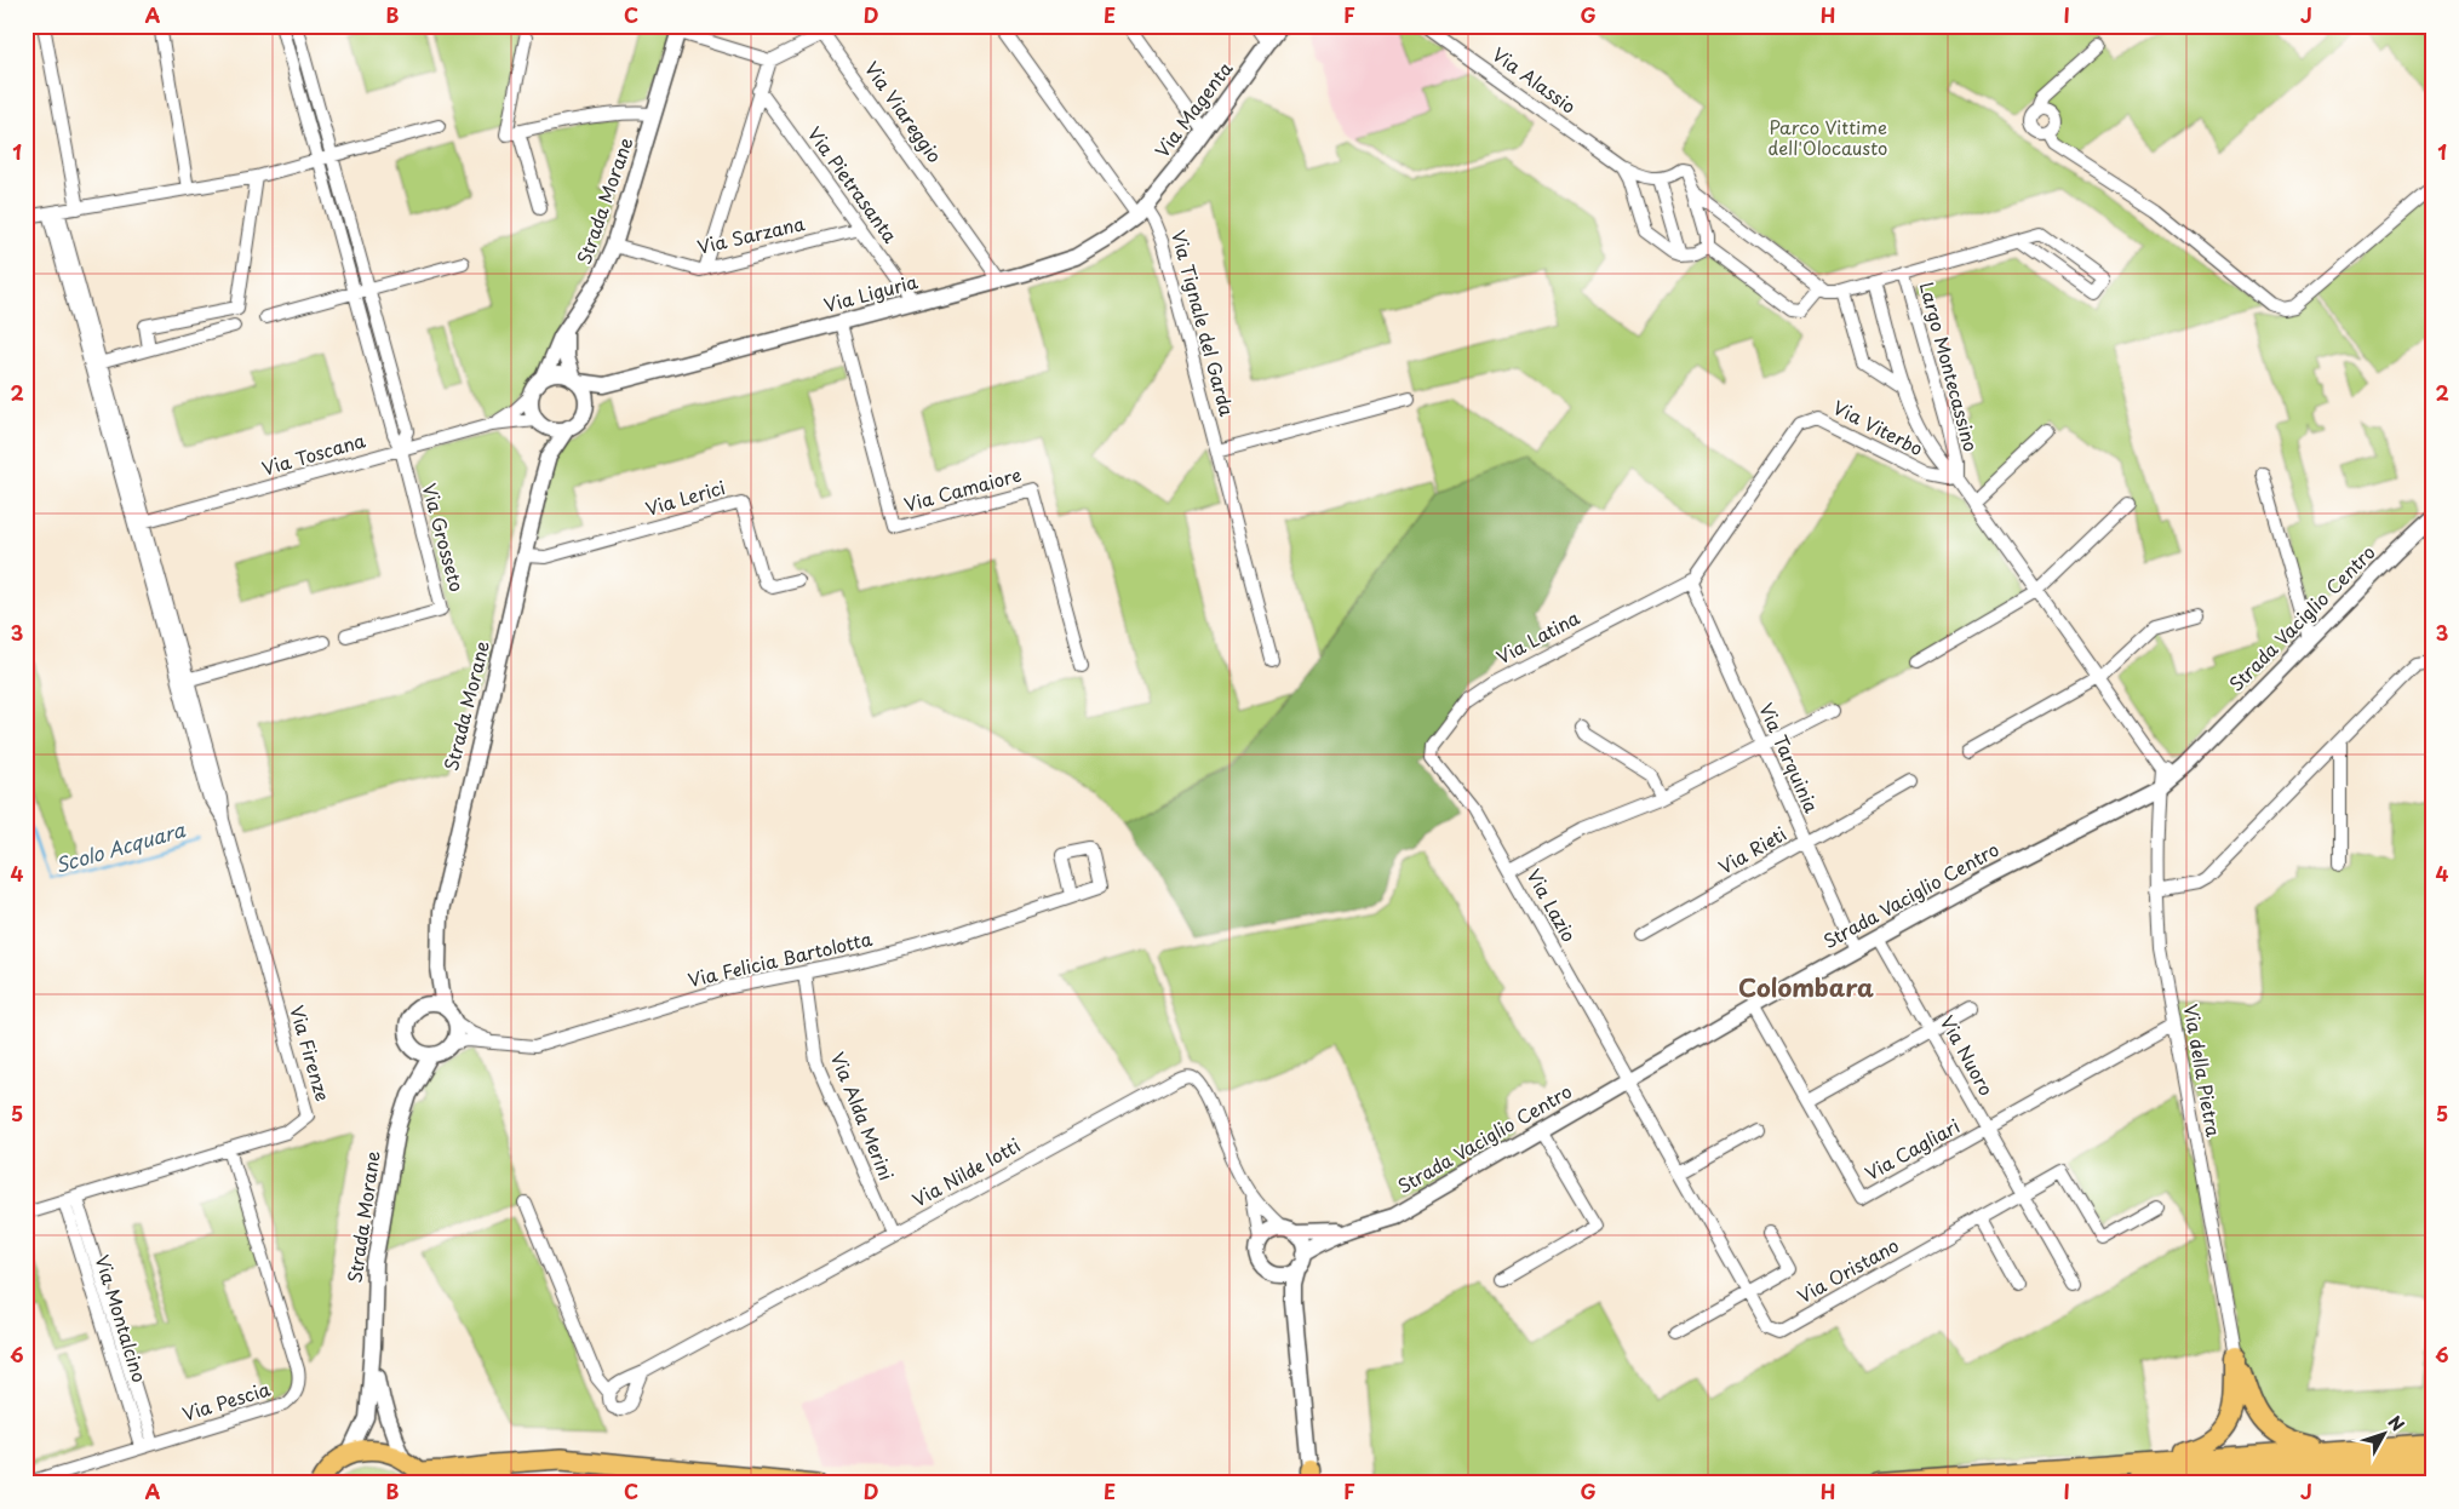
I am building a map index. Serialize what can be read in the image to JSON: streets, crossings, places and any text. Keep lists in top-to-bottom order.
{
  "streets": {
    "street": [
      "Via Alassio",
      "Via Magenta",
      "Via Viareggio",
      "Via Pietrasanta",
      "Strada Morane",
      "Via Sarzana",
      "Via Liguria",
      "Via Tignale del Garda",
      "Largo Montecassino",
      "Via Viterbo",
      "Via Toscana",
      "Via Camaiore",
      "Via Lerici",
      "Via Grosseto",
      "Strada Vaciglio Centro",
      "Via Latina",
      "Via Tarquinia",
      "Via Rieti",
      "Via Lazio",
      "Via Felicia Bartolotta",
      "Via Firenze",
      "Via Nuoro",
      "Via della Pietra",
      "Via Alda Merini",
      "Via Cagliari",
      "Via Nilde Iotti",
      "Via Oristano",
      "Via Montalcino",
      "Via Pescia"
    ]
  },
  "crossings": [
    ["Via Magenta", "Via Liguria"],
    ["Via Magenta", "Via Tignale del Garda"],
    ["Via Viareggio", "Via Liguria"],
    ["Via Pietrasanta", "Via Sarzana"],
    ["Via Pietrasanta", "Via Liguria"],
    ["Strada Morane", "Via Sarzana"],
    ["Strada Morane", "Via Liguria"],
    ["Strada Morane", "Via Toscana"],
    ["Strada Morane", "Via Lerici"],
    ["Strada Morane", "Via Felicia Bartolotta"],
    ["Via Liguria", "Via Tignale del Garda"],
    ["Via Liguria", "Via Toscana"],
    ["Via Liguria", "Via Camaiore"],
    ["Largo Montecassino", "Via Viterbo"],
    ["Via Viterbo", "Via Latina"],
    ["Via Viterbo", "Via Tarquinia"],
    ["Via Toscana", "Via Grosseto"],
    ["Via Toscana", "Via Firenze"],
    ["Strada Vaciglio Centro", "Via Tarquinia"],
    ["Strada Vaciglio Centro", "Via Lazio"],
    ["Strada Vaciglio Centro", "Via Nuoro"],
    ["Strada Vaciglio Centro", "Via della Pietra"],
    ["Strada Vaciglio Centro", "Via Cagliari"],
    ["Strada Vaciglio Centro", "Via Nilde Iotti"],
    ["Strada Vaciglio Centro", "Via Oristano"],
    ["Via Latina", "Via Tarquinia"],
    ["Via Latina", "Via Lazio"],
    ["Via Tarquinia", "Via Rieti"],
    ["Via Lazio", "Via Oristano"],
    ["Via Felicia Bartolotta", "Via Alda Merini"],
    ["Via Firenze", "Via Montalcino"],
    ["Via Firenze", "Via Pescia"],
    ["Via Nuoro", "Via Cagliari"],
    ["Via Nuoro", "Via Oristano"],
    ["Via della Pietra", "Via Cagliari"],
    ["Via Alda Merini", "Via Nilde Iotti"],
    ["Via Montalcino", "Via Pescia"]
  ],
  "districts": ["Colombara"],
  "water": ["Scolo Acquara"],
  "parks": ["Parco Vittime dell'Olocausto"],
  "north": "top right",
  "grid": {
    "columns": [
      "A",
      "B",
      "C",
      "D",
      "E",
      "F",
      "G",
      "H",
      "I",
      "J"
    ],
    "rows": [
      "1",
      "2",
      "3",
      "4",
      "5",
      "6"
    ]
  }
}
